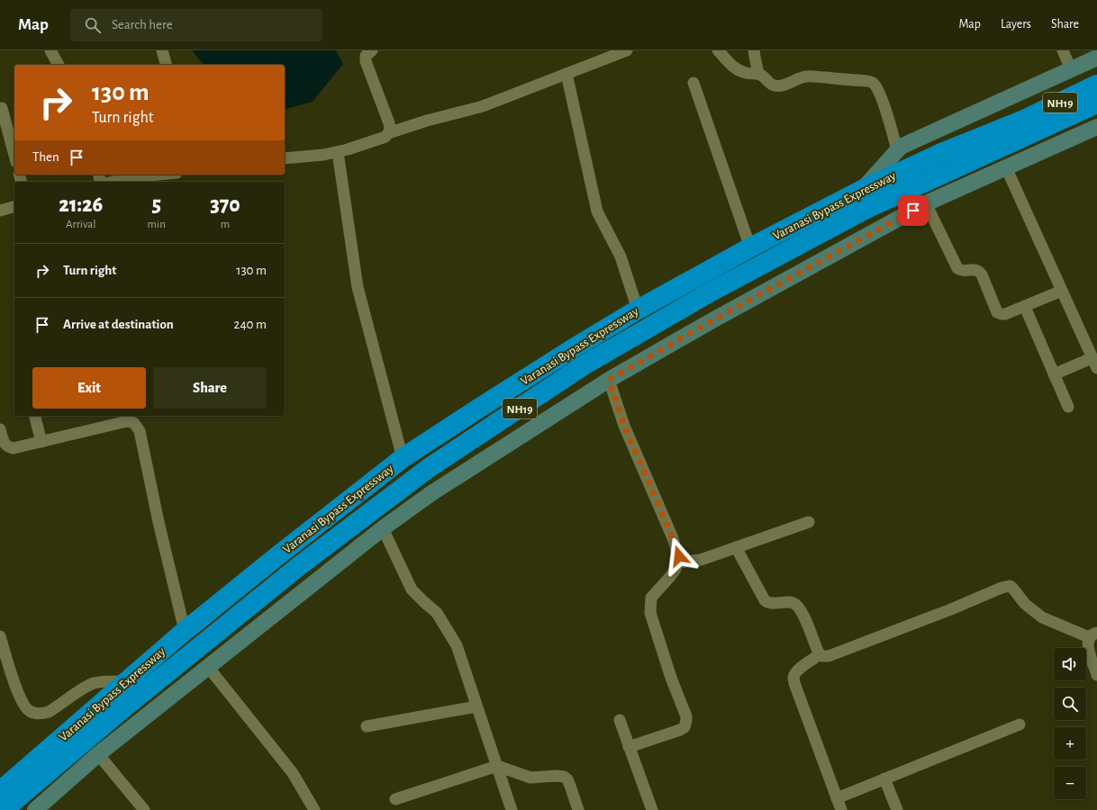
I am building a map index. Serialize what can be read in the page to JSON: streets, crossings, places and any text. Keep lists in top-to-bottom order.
{
  "streets": {
    "highway": ["NH19", "Varanasi Bypass Expressway"]
  },
  "page": {
    "header": "Map",
    "search": "Search here",
    "nav": ["Map", "Layers", "Share"],
    "turn": ["130 m", "Turn right"],
    "then": "Then",
    "eta": [
      "21:26",
      "Arrival",
      "5",
      "min",
      "370",
      "m"
    ],
    "list": [
      {
        "name": "Turn right",
        "value": "130 m"
      },
      {
        "name": "Arrive at destination",
        "value": "240 m"
      }
    ],
    "buttons": ["Exit", "Share"],
    "map_buttons": ["+", "−"]
  }
}
